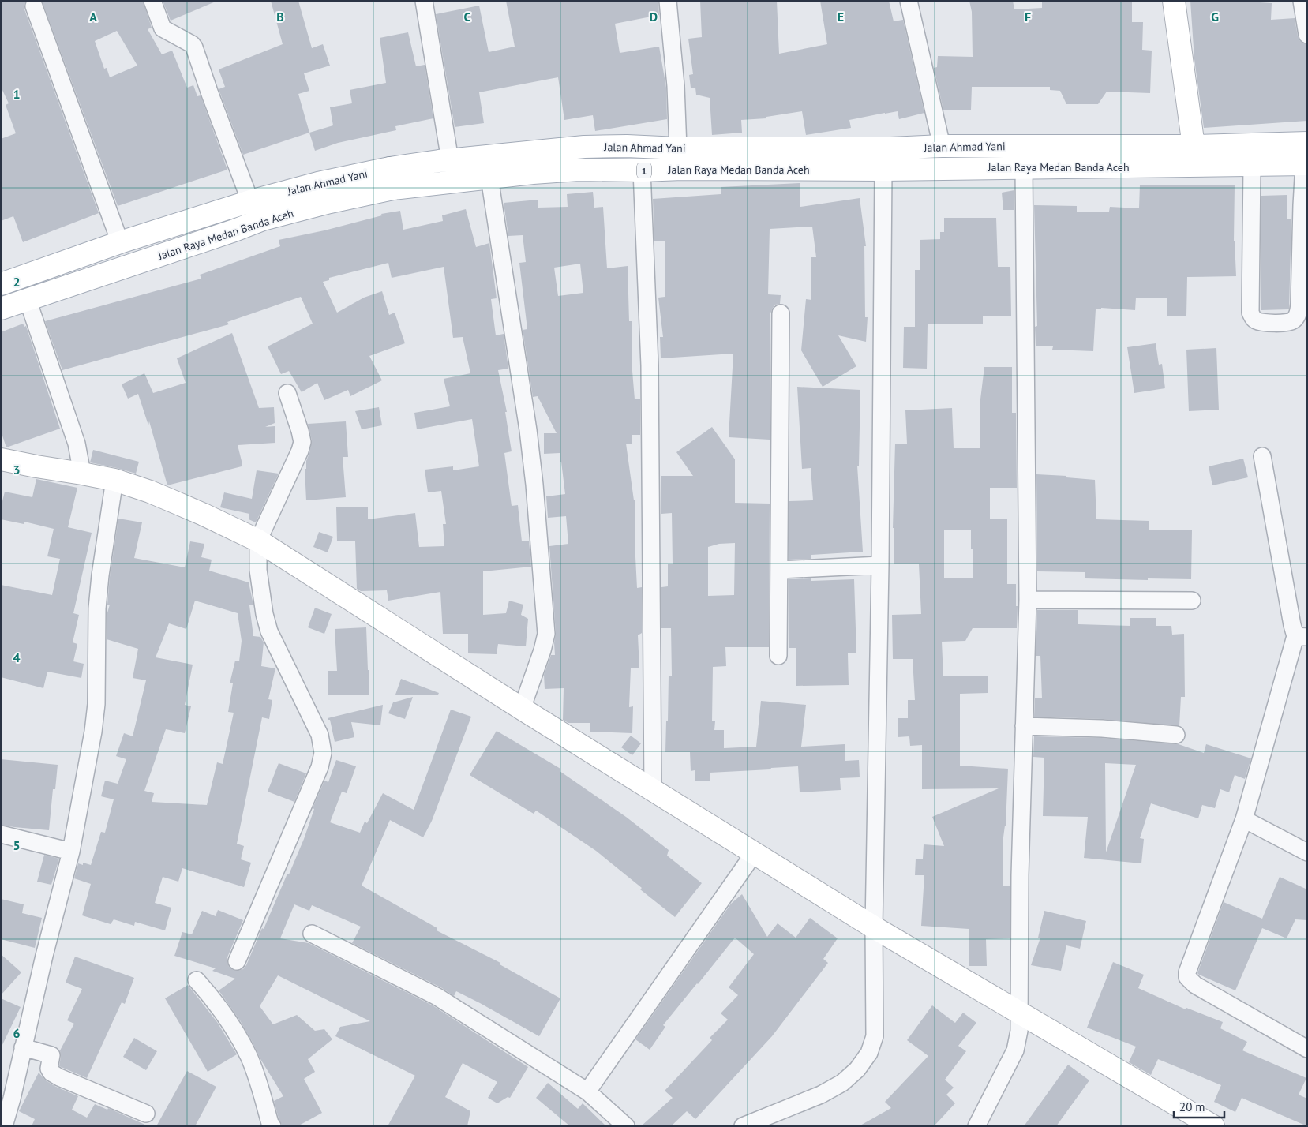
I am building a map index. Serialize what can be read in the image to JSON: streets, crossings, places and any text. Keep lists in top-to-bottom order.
{
  "streets": {
    "main road": ["Jalan Ahmad Yani", "Jalan Raya Medan Banda Aceh", "1"]
  },
  "scale_bar": "20 m",
  "grid": {
    "columns": [
      "A",
      "B",
      "C",
      "D",
      "E",
      "F",
      "G"
    ],
    "rows": [
      "1",
      "2",
      "3",
      "4",
      "5",
      "6"
    ]
  }
}
